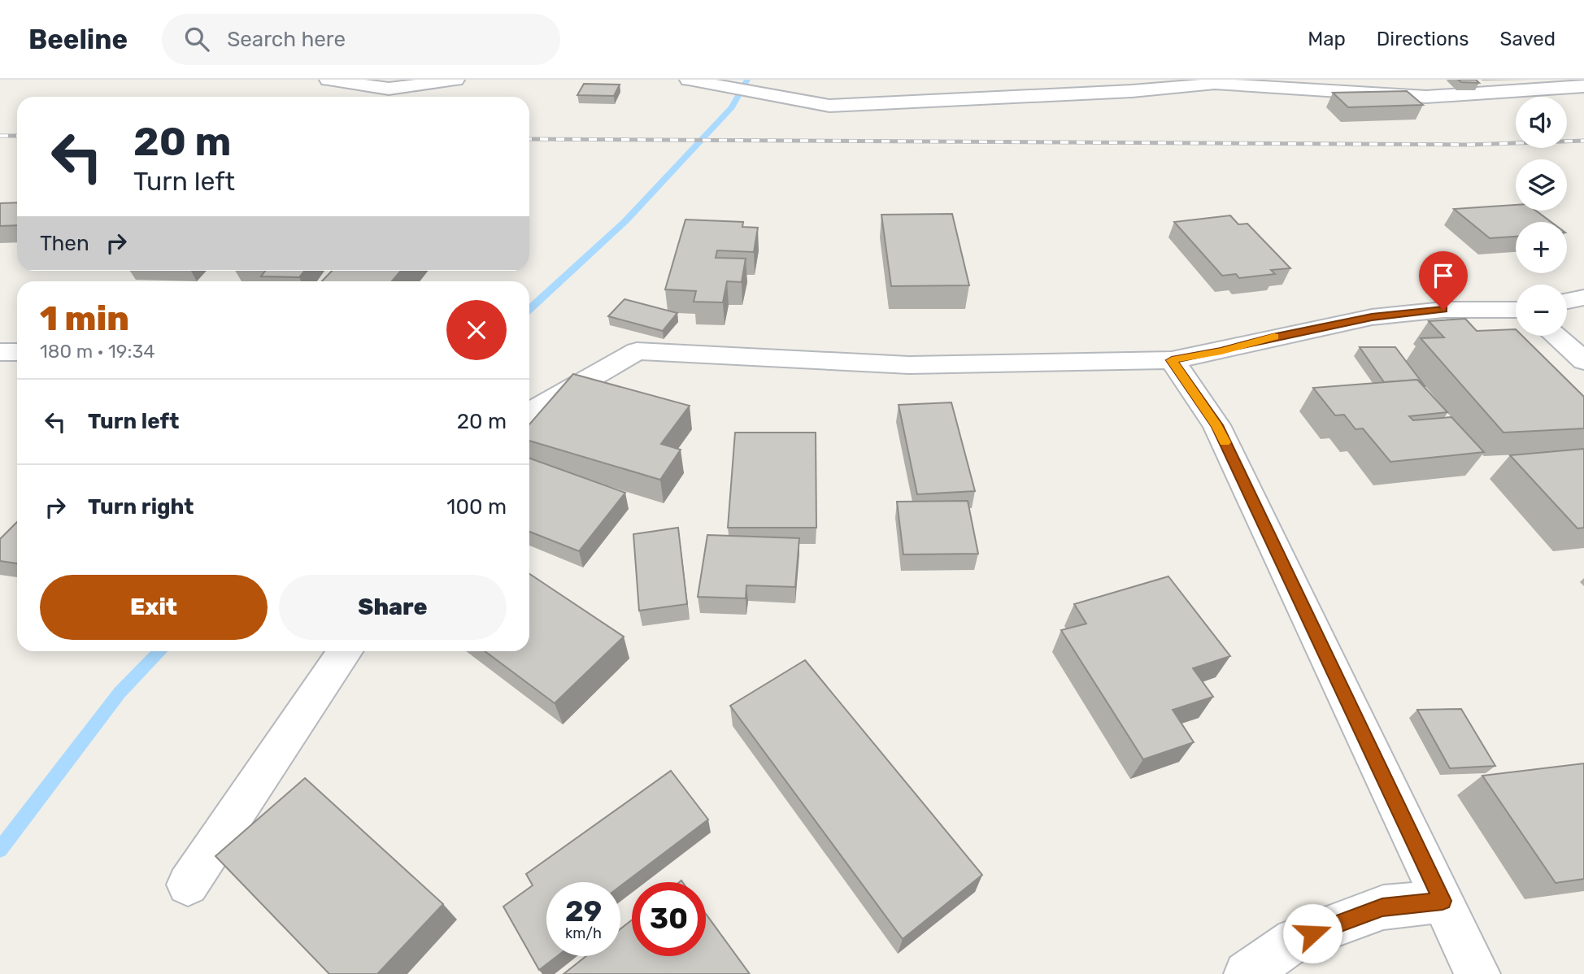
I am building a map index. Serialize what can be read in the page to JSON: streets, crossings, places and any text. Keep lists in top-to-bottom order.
{
  "page": {
    "header": "Beeline",
    "search": "Search here",
    "nav": ["Map", "Directions", "Saved"],
    "map_buttons": ["+", "−"],
    "turn": ["20 m", "Turn left"],
    "then": "Then",
    "heading": ["1 min", "180 m · 19:34"],
    "list": [
      {
        "name": "Turn left",
        "value": "20 m"
      },
      {
        "name": "Turn right",
        "value": "100 m"
      }
    ],
    "buttons": ["Exit", "Share"],
    "speed": "29 km/h",
    "limit": "30"
  }
}
